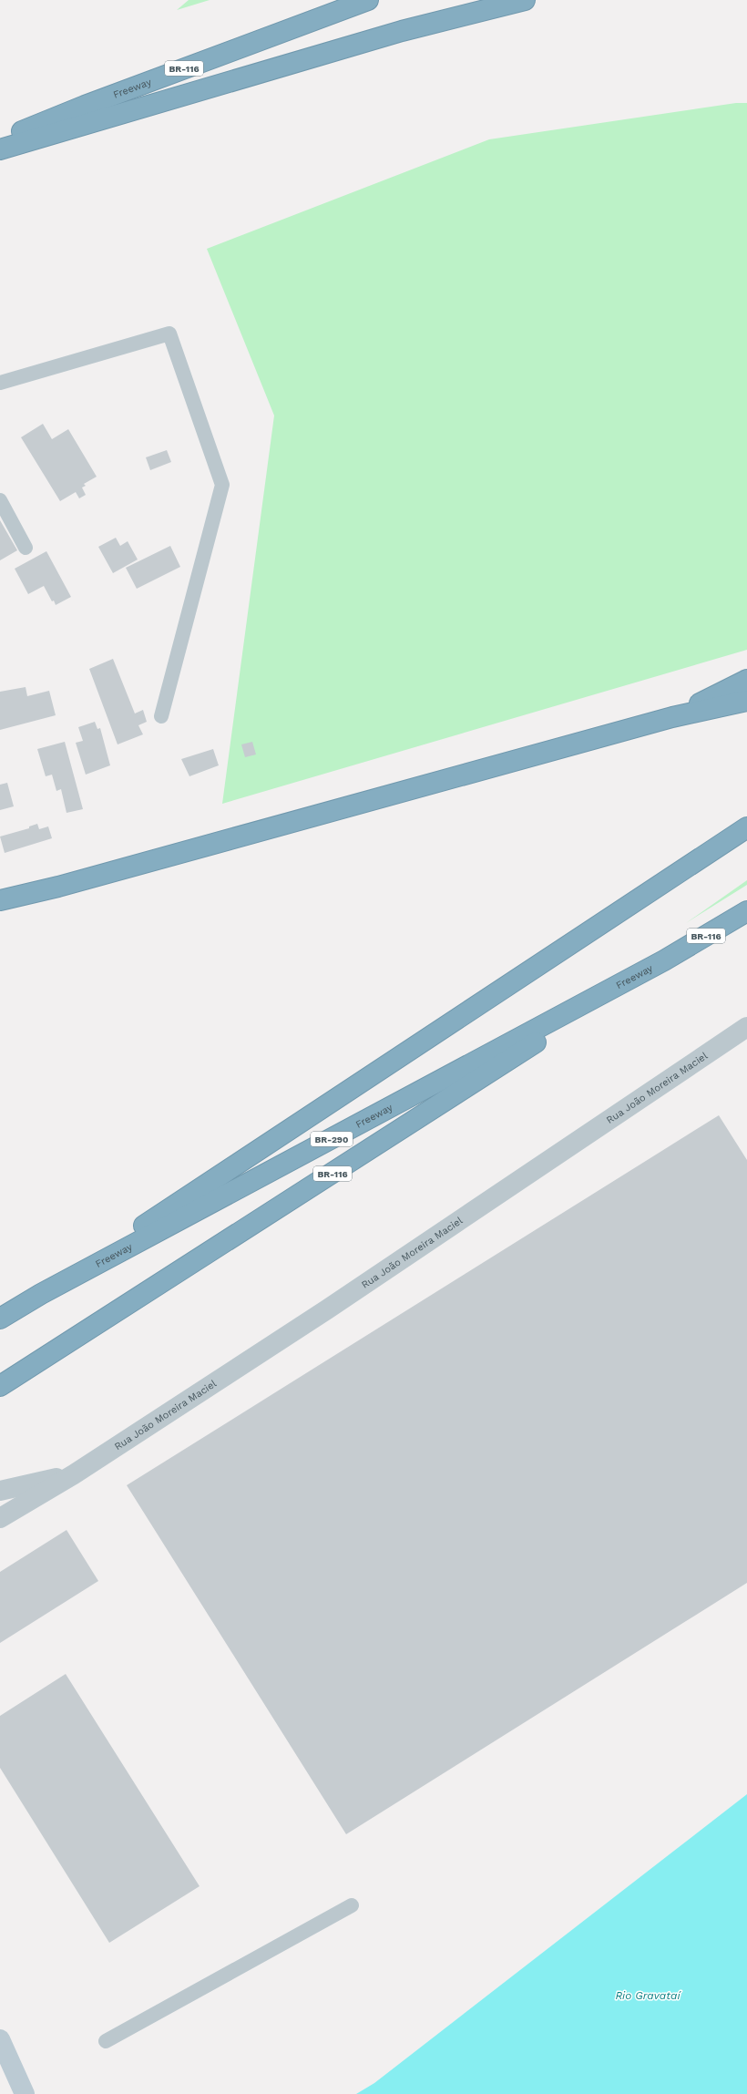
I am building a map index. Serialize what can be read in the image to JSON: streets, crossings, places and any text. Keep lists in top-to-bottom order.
{
  "streets": {
    "highway": ["BR-116", "Freeway", "BR-290"],
    "street": ["Rua João Moreira Maciel"]
  },
  "crossings": [
    ["BR-116", "Freeway"]
  ],
  "water": ["Rio Gravataí"]
}
